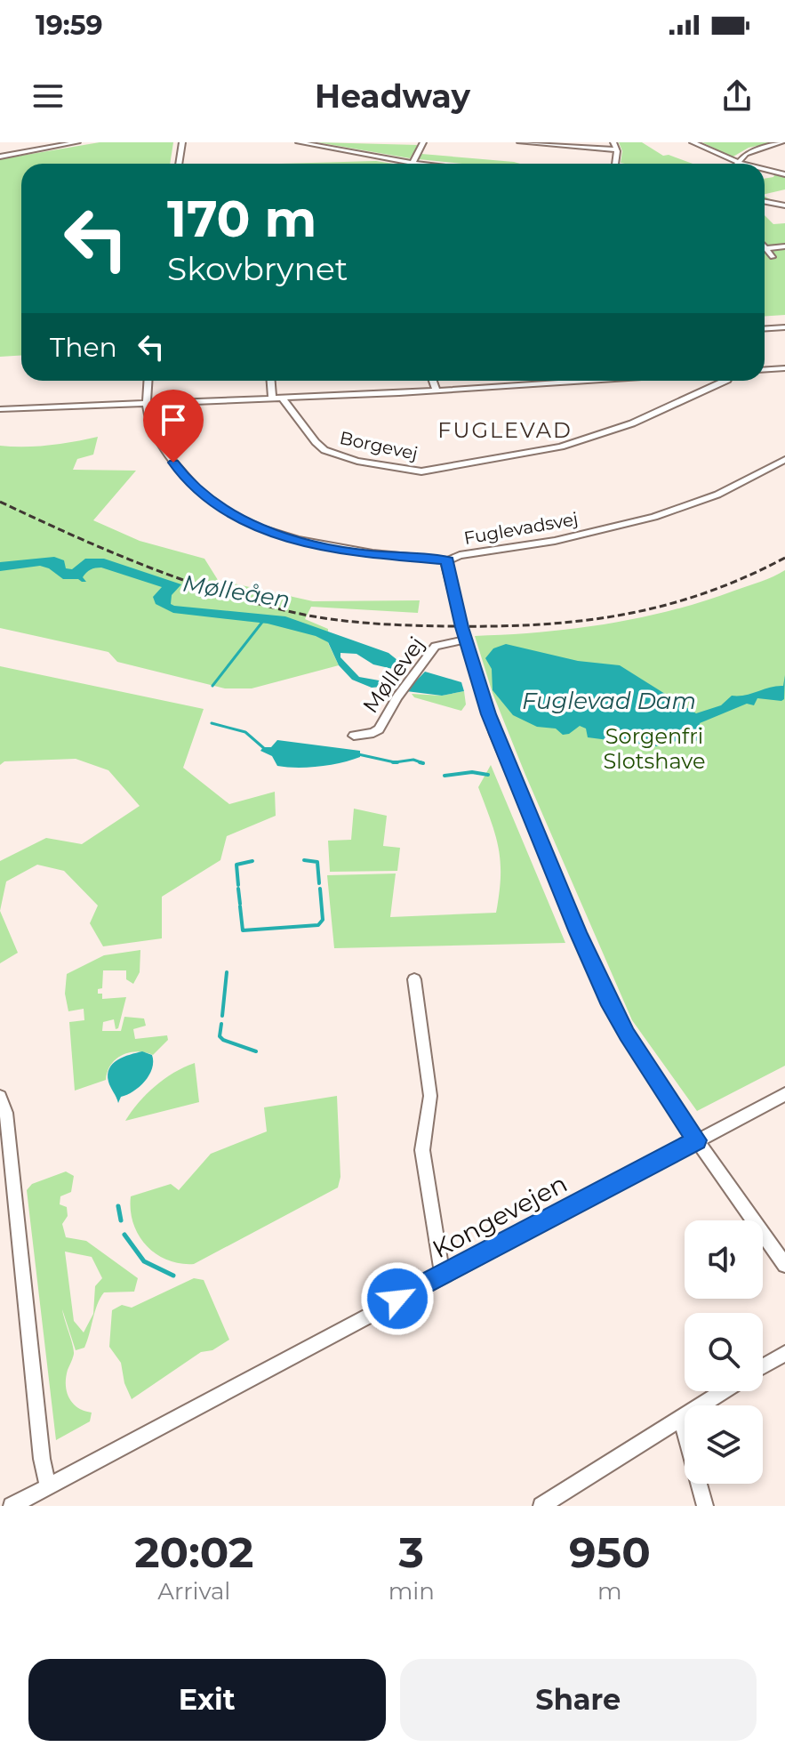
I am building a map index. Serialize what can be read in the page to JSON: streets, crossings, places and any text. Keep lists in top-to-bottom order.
{
  "streets": {
    "street": [
      "Borgevej",
      "Fuglevadsvej",
      "Møllevej",
      "Kongevejen"
    ]
  },
  "districts": ["FUGLEVAD"],
  "water": ["Mølleåen", "Fuglevad Dam"],
  "parks": ["Sorgenfri Slotshave"],
  "page": {
    "status": "19:59",
    "header": "Headway",
    "turn": ["170 m", "Skovbrynet"],
    "then": "Then",
    "eta": [
      "20:02",
      "Arrival",
      "3",
      "min",
      "950",
      "m"
    ],
    "buttons": ["Exit", "Share"]
  }
}
